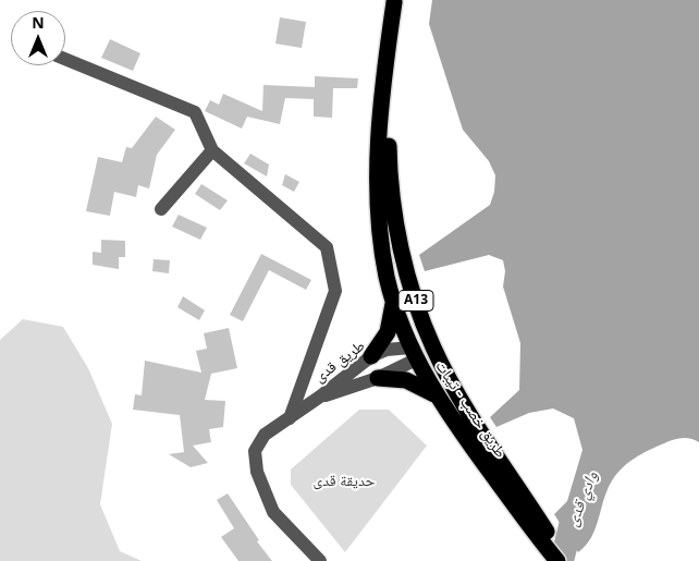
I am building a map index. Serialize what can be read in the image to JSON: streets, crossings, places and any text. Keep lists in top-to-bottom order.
{
  "streets": {
    "highway": ["A13", "طريق خصب - تيبات"],
    "street": ["طريق قدى"]
  },
  "crossings": [
    ["طريق قدى", "طريق خصب - تيبات"]
  ],
  "water": ["وادي قدى"],
  "parks": ["حديقة قدى"],
  "north": "top"
}
